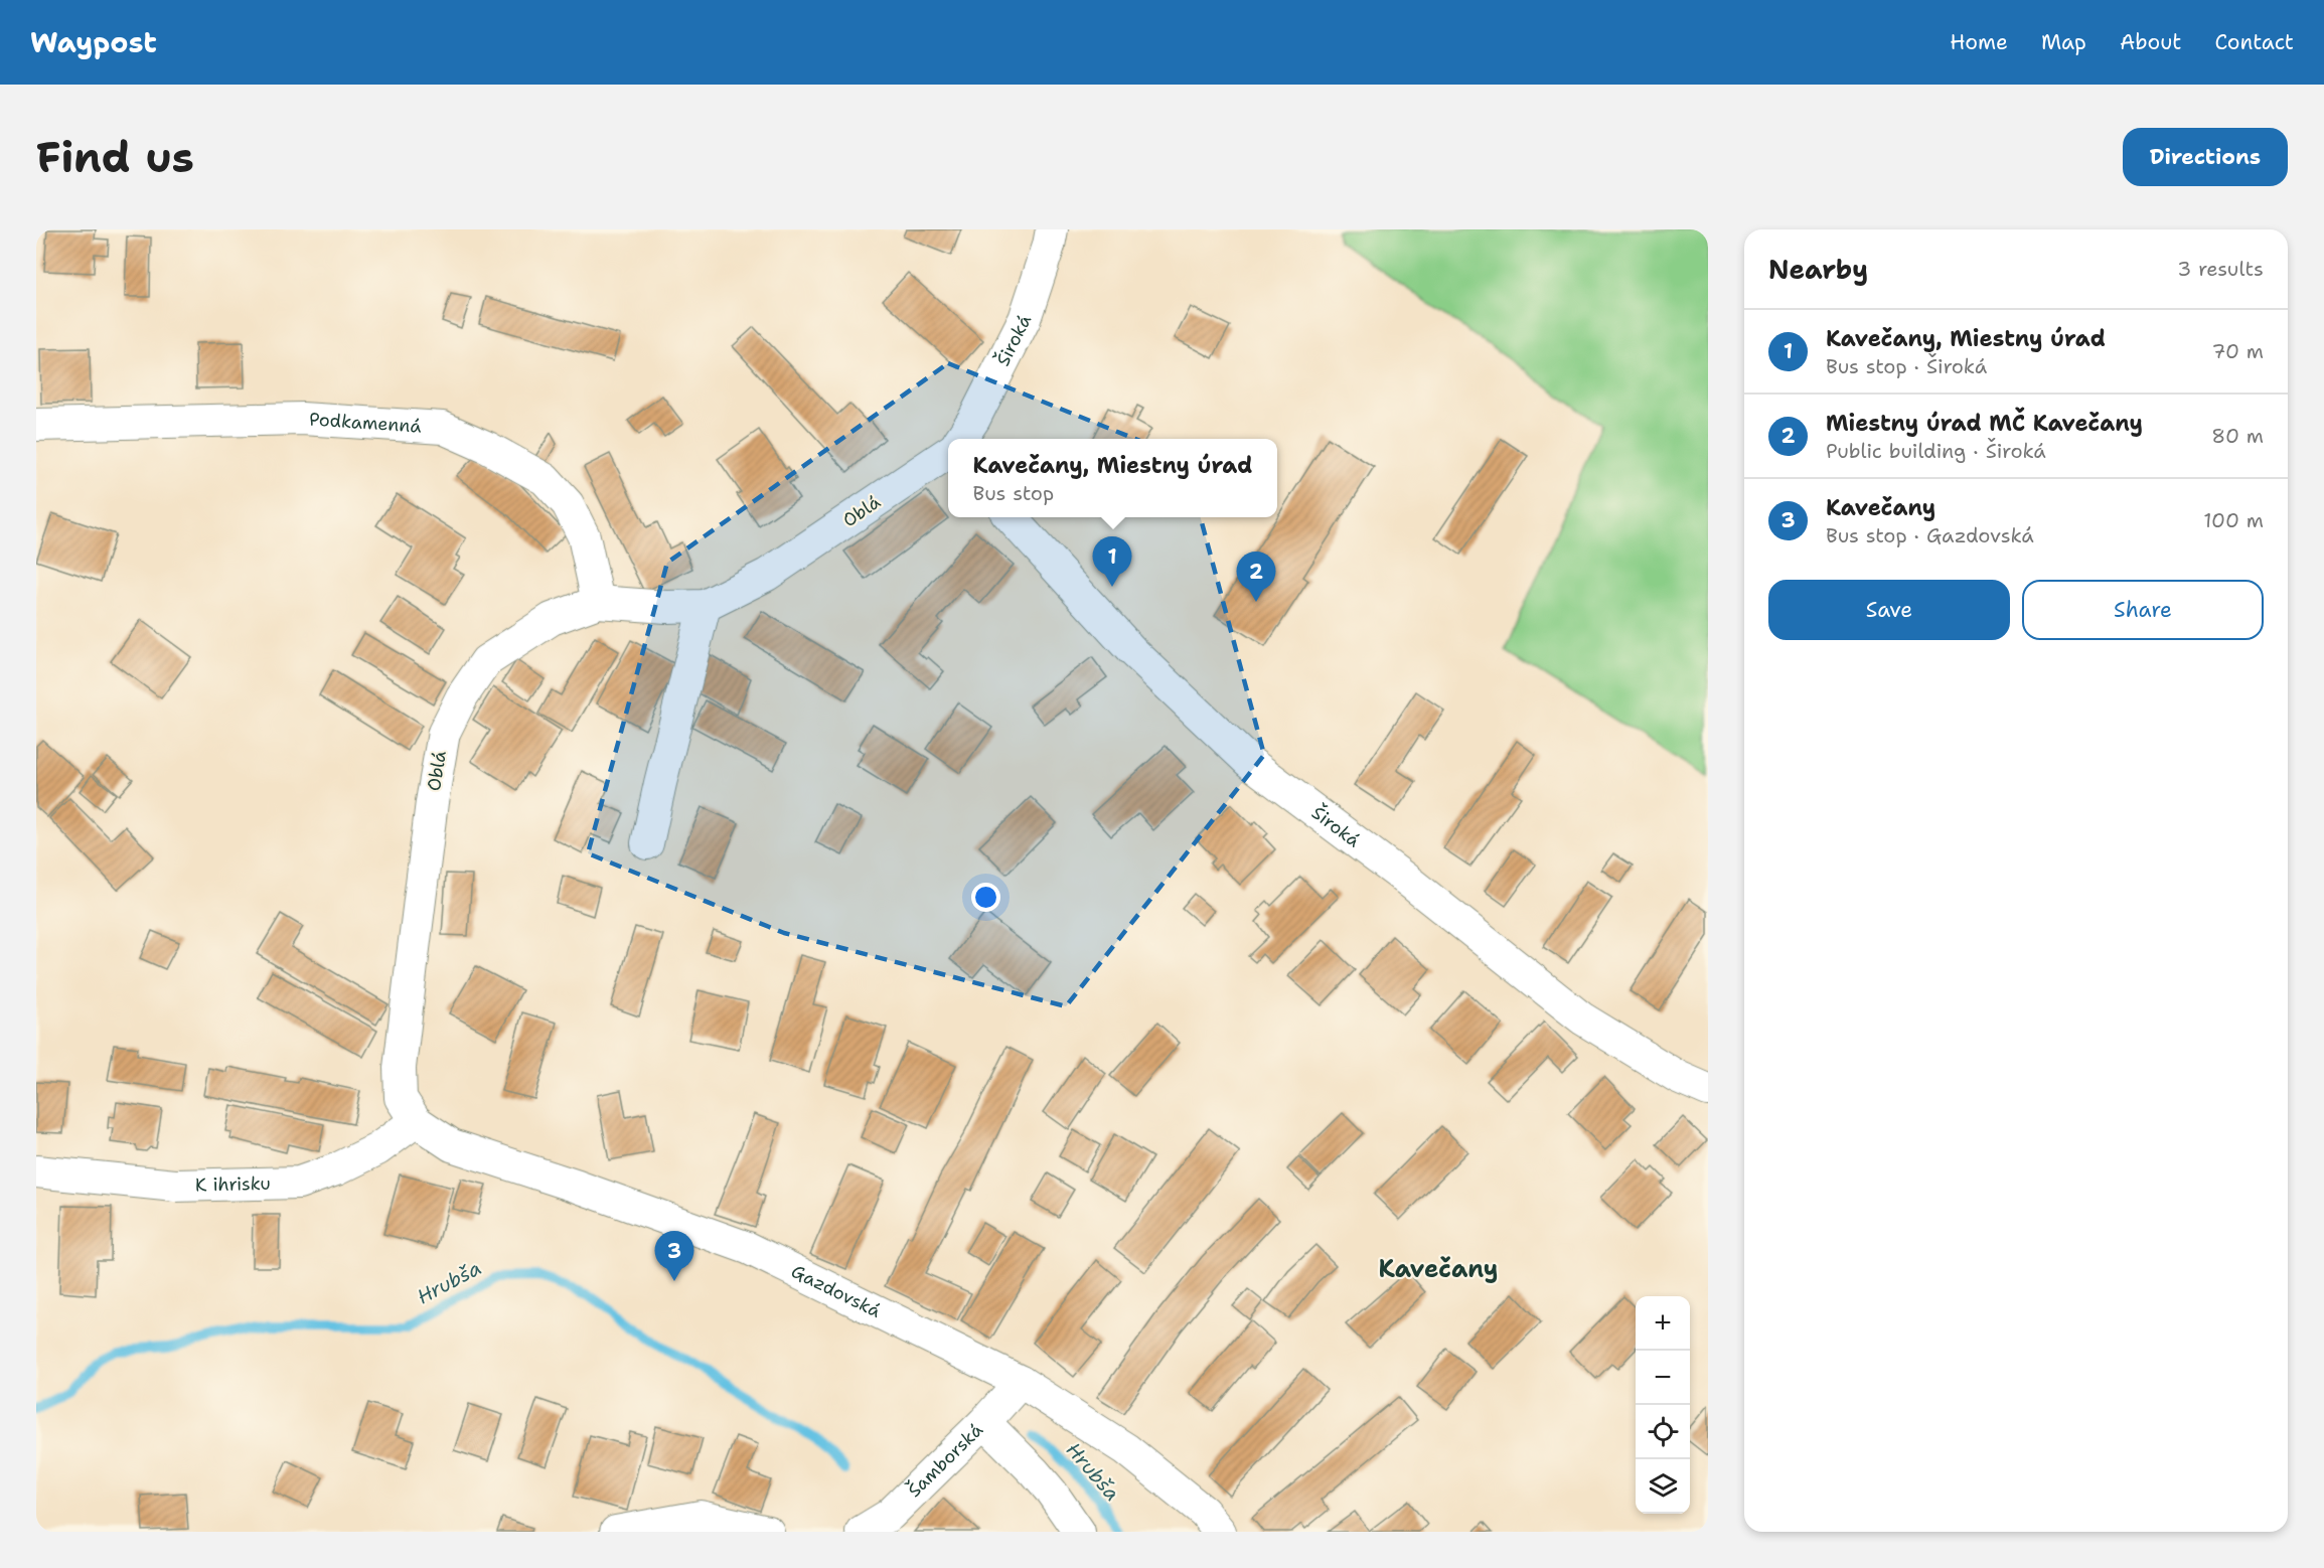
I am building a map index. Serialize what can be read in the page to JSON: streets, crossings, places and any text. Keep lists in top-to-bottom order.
{
  "streets": {
    "street": [
      "Široká",
      "Podkamenná",
      "Oblá",
      "K ihrisku",
      "Gazdovská",
      "Šamborská"
    ]
  },
  "crossings": [
    ["Podkamenná", "Oblá"],
    ["Oblá", "K ihrisku"],
    ["Oblá", "Gazdovská"],
    ["K ihrisku", "Gazdovská"],
    ["Gazdovská", "Šamborská"]
  ],
  "districts": ["Kavečany"],
  "water": ["Hrubša"],
  "page": {
    "header": "Waypost",
    "nav": [
      "Home",
      "Map",
      "About",
      "Contact"
    ],
    "buttons": [
      "Directions",
      ["Save", "Share"]
    ],
    "title": "Find us",
    "heading": ["Nearby", "3 results"],
    "list": [
      {
        "mark": "1",
        "name": "Kavečany, Miestny úrad",
        "note": "Bus stop · Široká",
        "value": "70 m"
      },
      {
        "mark": "2",
        "name": "Miestny úrad MČ Kavečany",
        "note": "Public building · Široká",
        "value": "80 m"
      },
      {
        "mark": "3",
        "name": "Kavečany",
        "note": "Bus stop · Gazdovská",
        "value": "100 m"
      }
    ],
    "popup": ["Kavečany, Miestny úrad", "Bus stop"],
    "pins": ["1", "2", "3"],
    "map_buttons": ["+", "−"]
  }
}
